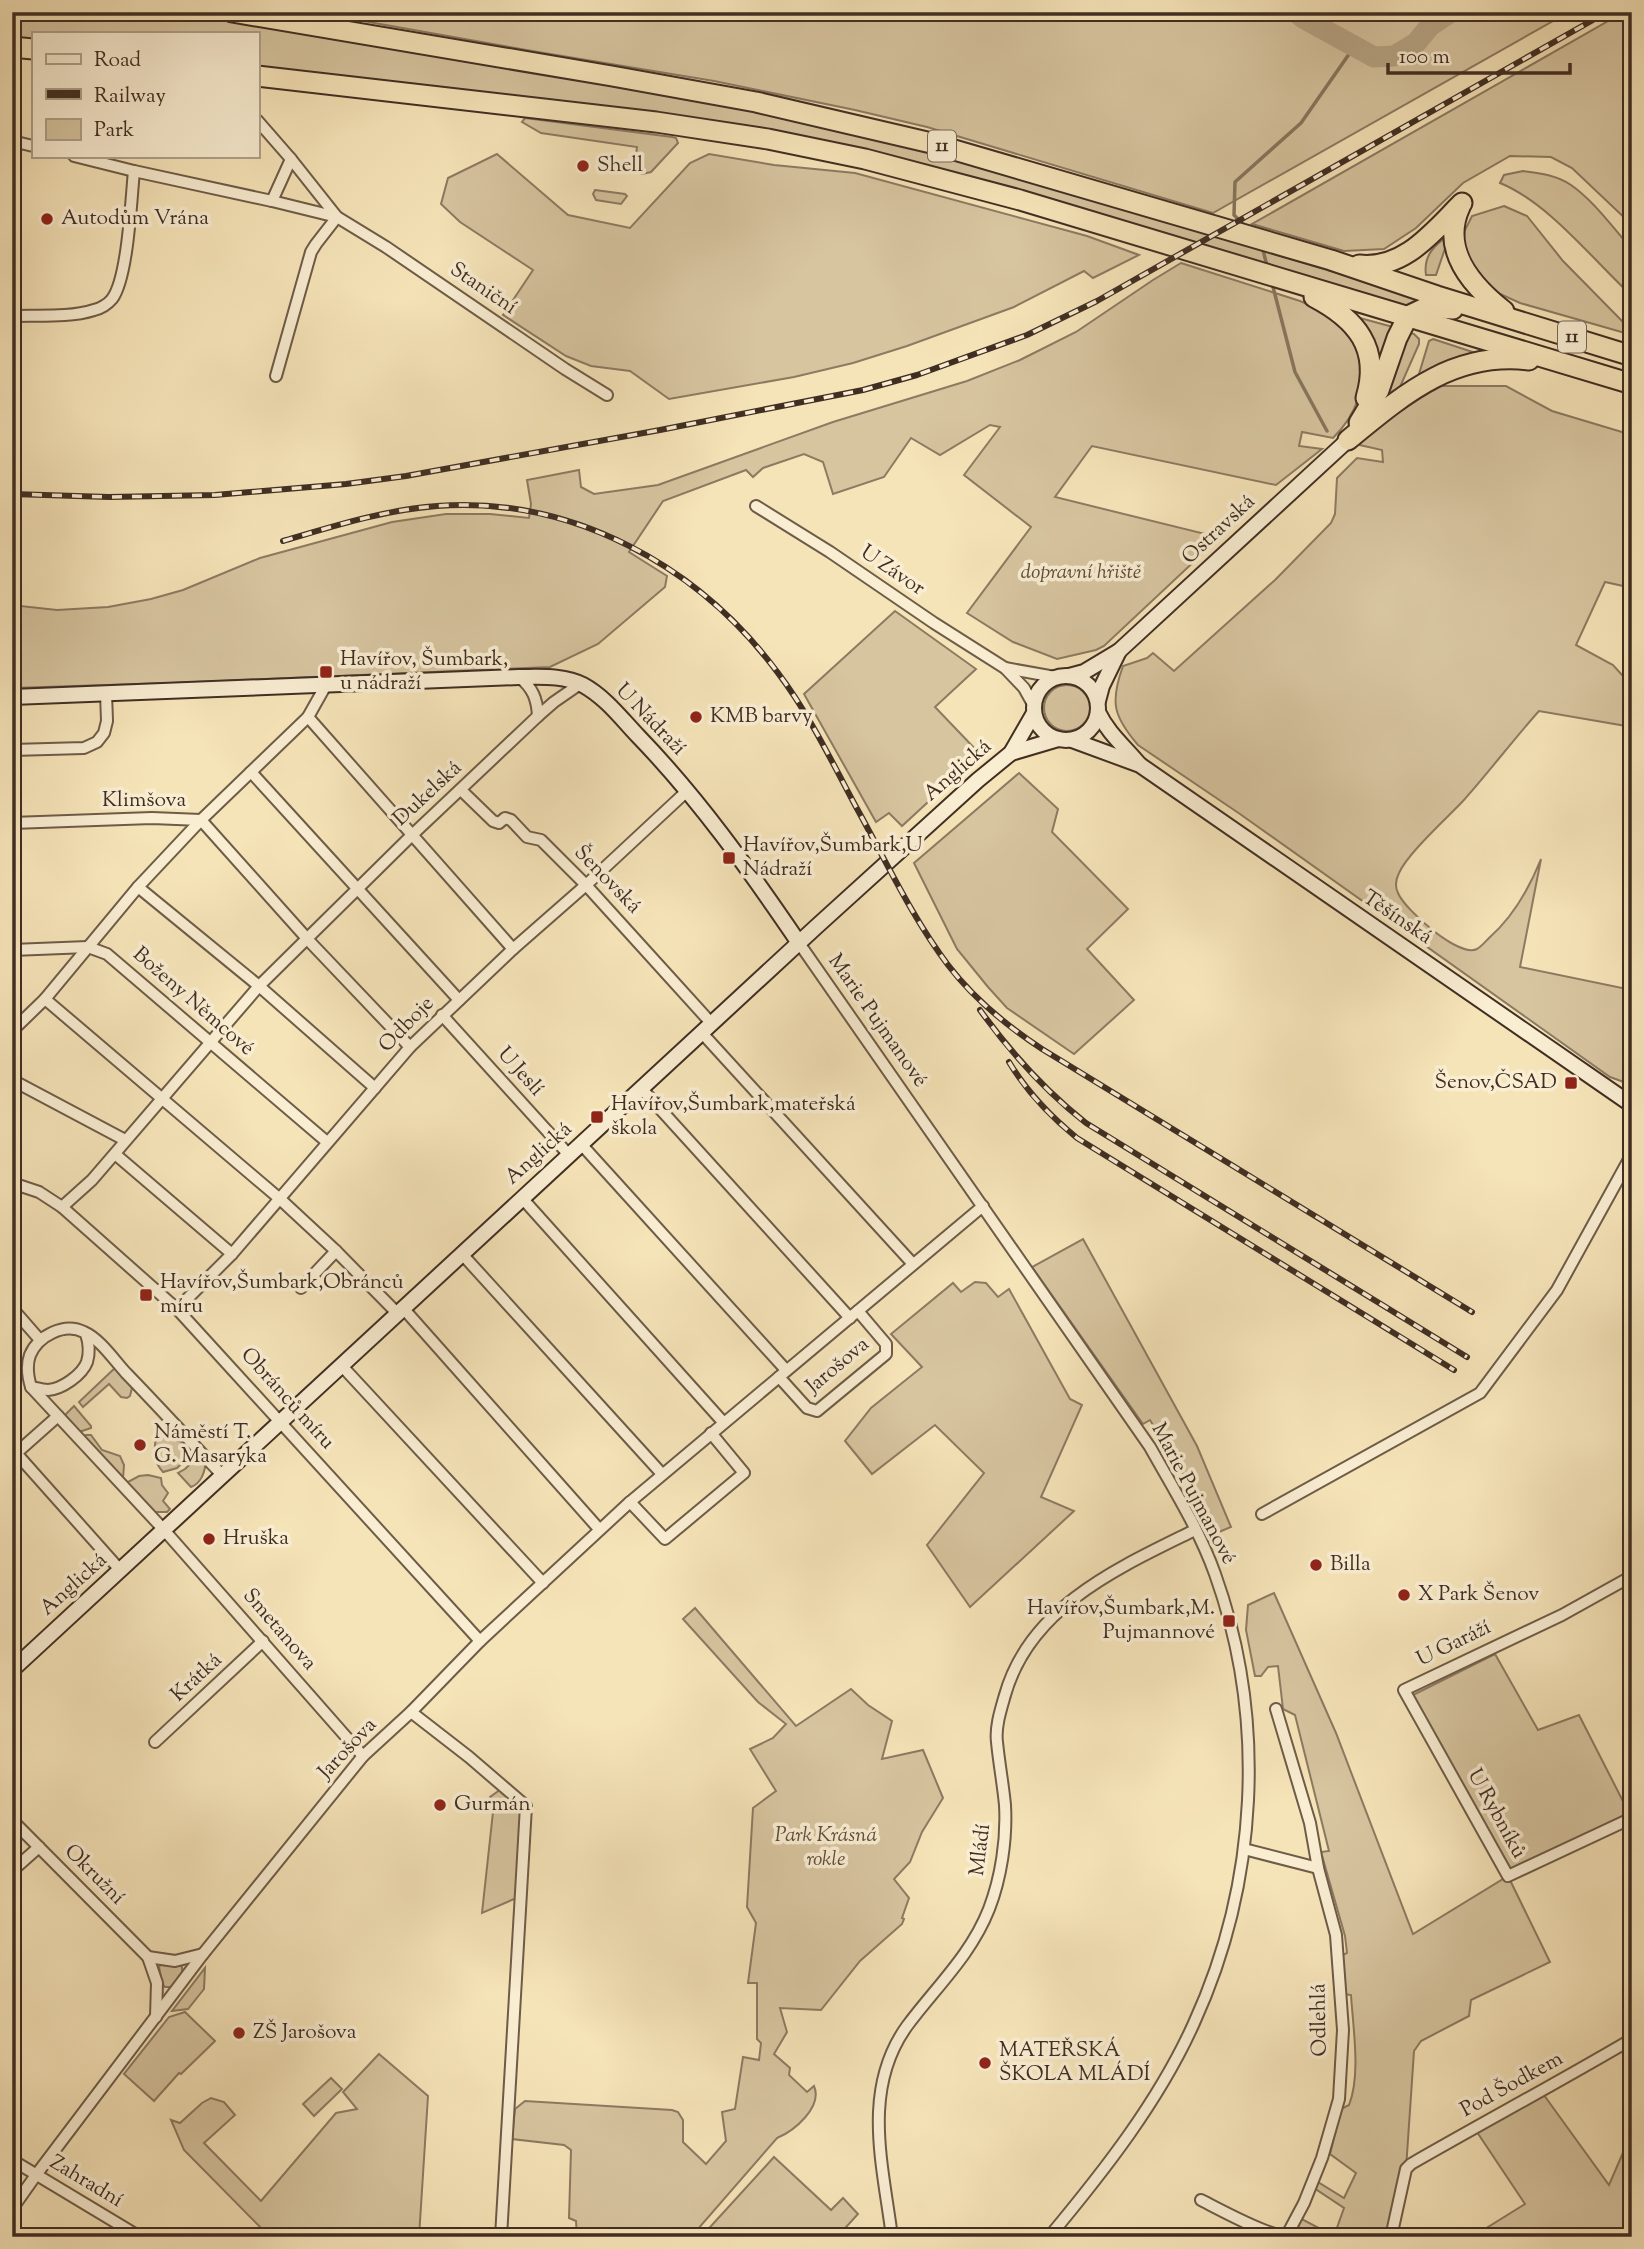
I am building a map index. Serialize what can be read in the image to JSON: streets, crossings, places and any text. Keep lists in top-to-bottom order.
{
  "streets": {
    "highway": ["11"],
    "street": [
      "Staniční",
      "Ostravská",
      "U Závor",
      "U Nádraží",
      "Anglická",
      "Dukelská",
      "Klimšova",
      "Šenovská",
      "Těšínská",
      "Boženy Němcové",
      "Marie Pujmanové",
      "Odboje",
      "U Jeslí",
      "Jarošova",
      "Obránců míru",
      "Smetanova",
      "U Garáží",
      "Krátká",
      "U Rybníků",
      "Mládí",
      "Okružní",
      "Odlehlá",
      "Pod Šodkem",
      "Zahradní"
    ]
  },
  "crossings": [
    ["Ostravská", "U Závor"],
    ["Ostravská", "Anglická"],
    ["Ostravská", "Těšínská"],
    ["U Závor", "Anglická"],
    ["U Závor", "Těšínská"],
    ["U Nádraží", "Anglická"],
    ["U Nádraží", "Dukelská"],
    ["U Nádraží", "Marie Pujmanové"],
    ["U Nádraží", "Odboje"],
    ["Anglická", "Šenovská"],
    ["Anglická", "Těšínská"],
    ["Anglická", "Marie Pujmanové"],
    ["Anglická", "U Jeslí"],
    ["Anglická", "Obránců míru"],
    ["Anglická", "Smetanova"],
    ["Dukelská", "Klimšova"],
    ["Dukelská", "Šenovská"],
    ["Dukelská", "Boženy Němcové"],
    ["Dukelská", "Obránců míru"],
    ["Šenovská", "Odboje"],
    ["Šenovská", "Jarošova"],
    ["Boženy Němcové", "Odboje"],
    ["Marie Pujmanové", "Jarošova"],
    ["Marie Pujmanové", "Mládí"],
    ["Odboje", "U Jeslí"],
    ["Odboje", "Obránců míru"],
    ["Jarošova", "Obránců míru"],
    ["Jarošova", "Smetanova"],
    ["Jarošova", "Zahradní"],
    ["Smetanova", "Krátká"],
    ["U Garáží", "U Rybníků"]
  ],
  "parks": ["dopravní hřiště", "Park Krásná rokle"],
  "places": {
    "other": [
      "Shell",
      "Autodům Vrána",
      "KMB barvy",
      "Náměstí T. G. Masaryka",
      "Hruška",
      "Billa",
      "X Park Šenov",
      "Gurmán",
      "ZŠ Jarošova",
      "MATEŘSKÁ ŠKOLA MLÁDÍ"
    ],
    "transit": [
      "Havířov, Šumbark, u nádraží",
      "Havířov,Šumbark,U Nádraží",
      "Šenov,ČSAD",
      "Havířov,Šumbark,mateřská škola",
      "Havířov,Šumbark,Obránců míru",
      "Havířov,Šumbark,M. Pujmannové"
    ]
  },
  "legend": ["Road", "Railway", "Park"],
  "scale_bar": "100 m"
}
